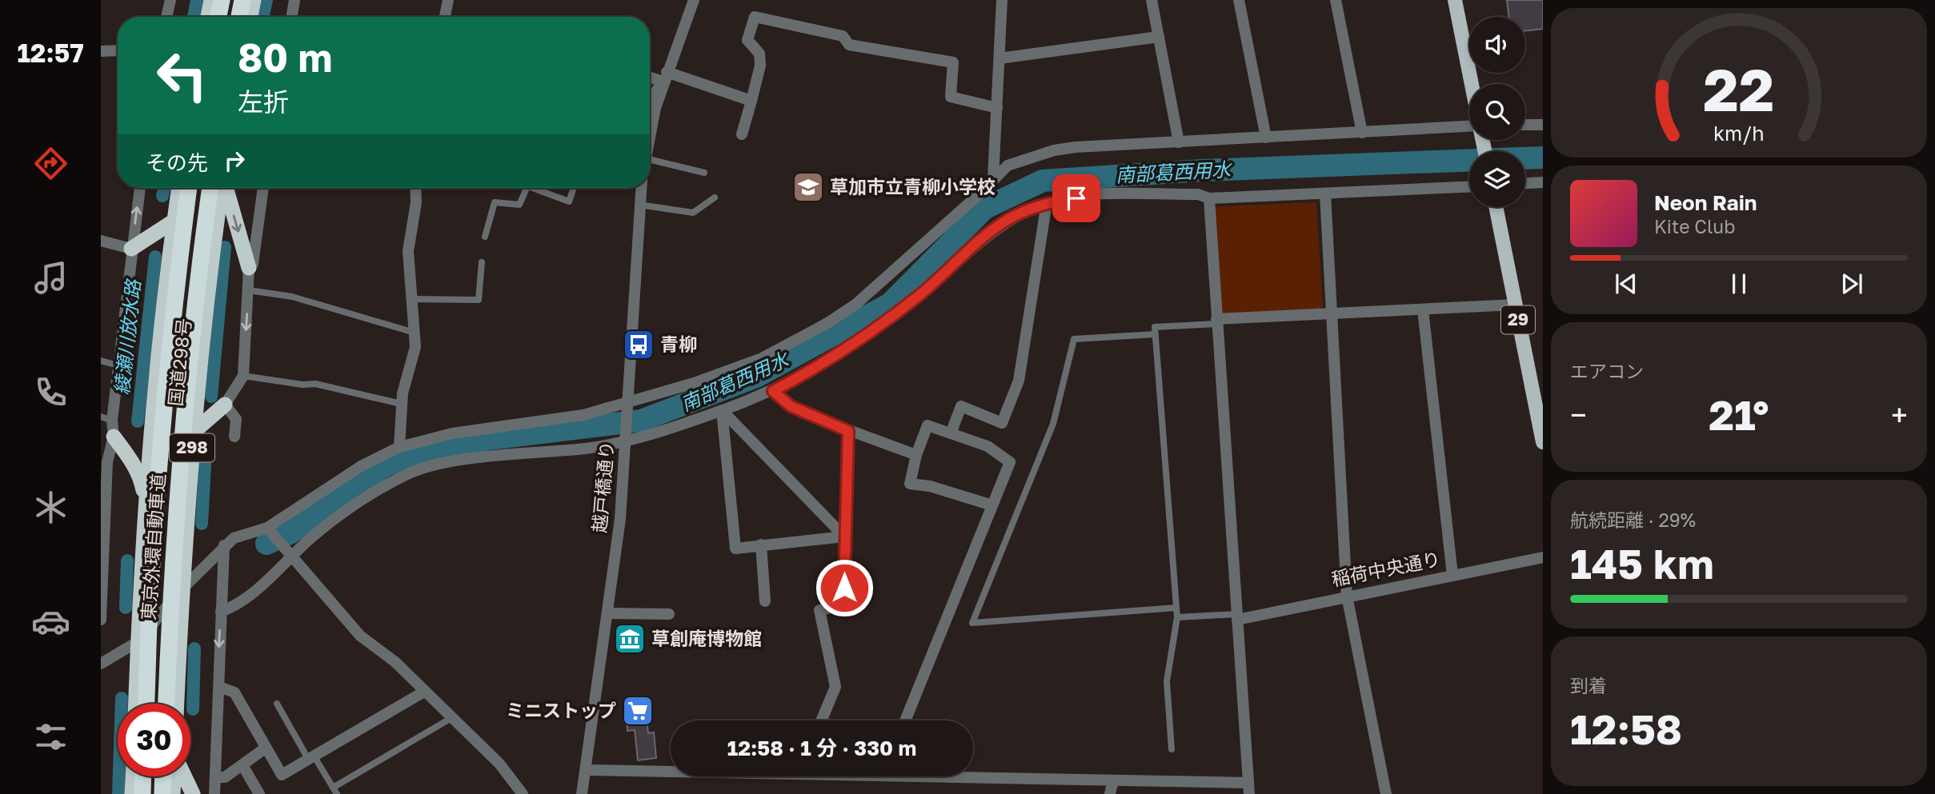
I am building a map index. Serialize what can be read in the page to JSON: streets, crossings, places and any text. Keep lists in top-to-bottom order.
{
  "streets": {
    "highway": ["国道298号", "298", "東京外環自動車道"],
    "main road": ["29"],
    "street": ["越戸橋通り", "稲荷中央通り"]
  },
  "water": ["南部葛西用水", "綾瀬川放水路"],
  "places": {
    "school or university": ["草加市立青柳小学校"],
    "bus stop": ["青柳"],
    "museum": ["草創庵博物館"],
    "supermarket": ["ミニストップ"]
  },
  "page": {
    "tabs": "12:57",
    "turn": ["80 m", "左折"],
    "then": "その先",
    "song": ["Neon Rain", "Kite Club"],
    "tile": [
      "エアコン",
      ["航続距離 · 29%", "145 km"],
      ["到着", "12:58"]
    ],
    "heat": ["−", "21°", "+"],
    "limit": "30",
    "trip": "12:58 · 1 分 · 330 m",
    "gauge": ["22", "km/h"]
  }
}
